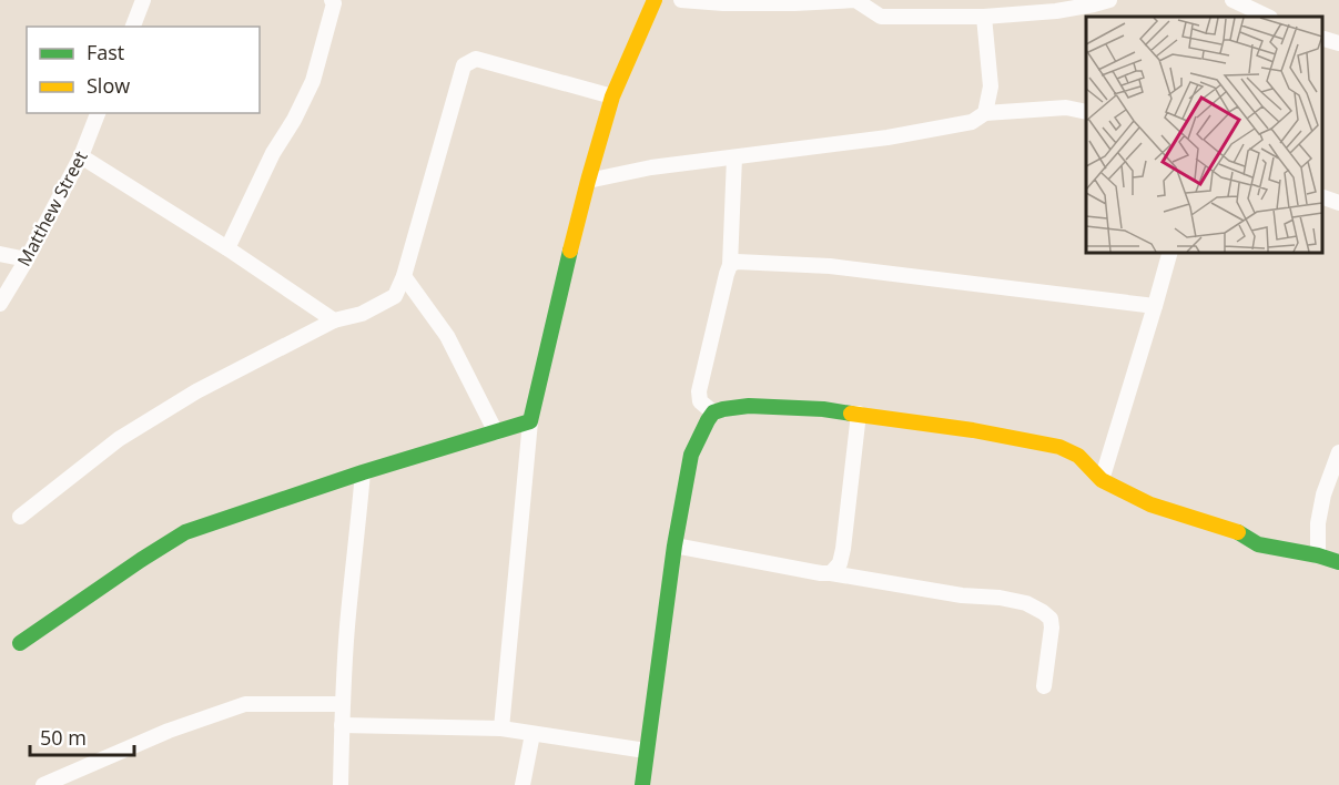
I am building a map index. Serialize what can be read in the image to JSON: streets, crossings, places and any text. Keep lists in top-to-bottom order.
{
  "streets": {
    "street": ["Matthew Street"]
  },
  "legend": ["Fast", "Slow"],
  "scale_bar": "50 m"
}
